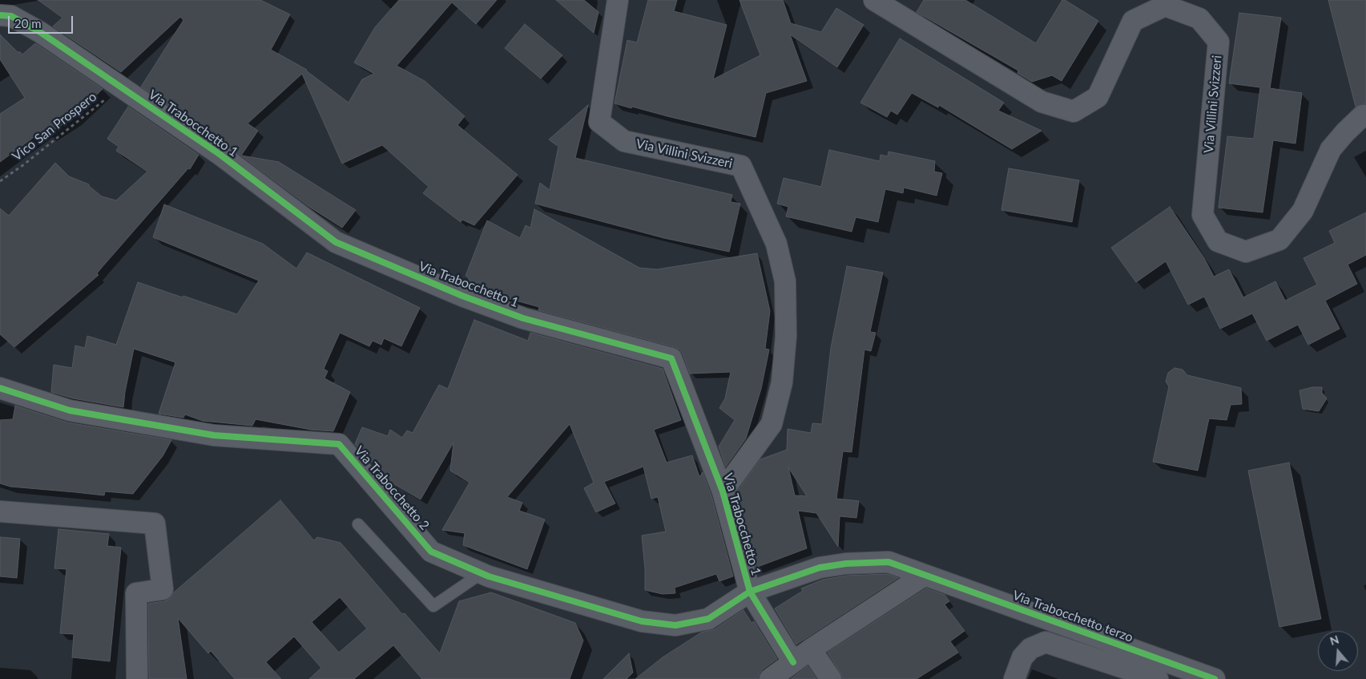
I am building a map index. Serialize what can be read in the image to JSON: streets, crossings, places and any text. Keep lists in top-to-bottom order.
{
  "streets": {
    "street": [
      "Via Villini Svizzeri",
      "Via Trabocchetto 1",
      "Via Trabocchetto 2",
      "Via Trabocchetto terzo"
    ],
    "path": ["Vico San Prospero"]
  },
  "crossings": [
    ["Via Villini Svizzeri", "Via Trabocchetto 1"],
    ["Via Trabocchetto 1", "Vico San Prospero"],
    ["Via Trabocchetto 1", "Via Trabocchetto 2"],
    ["Via Trabocchetto 1", "Via Trabocchetto terzo"],
    ["Via Trabocchetto 2", "Via Trabocchetto terzo"]
  ],
  "scale_bar": "20 m",
  "north": "top"
}
